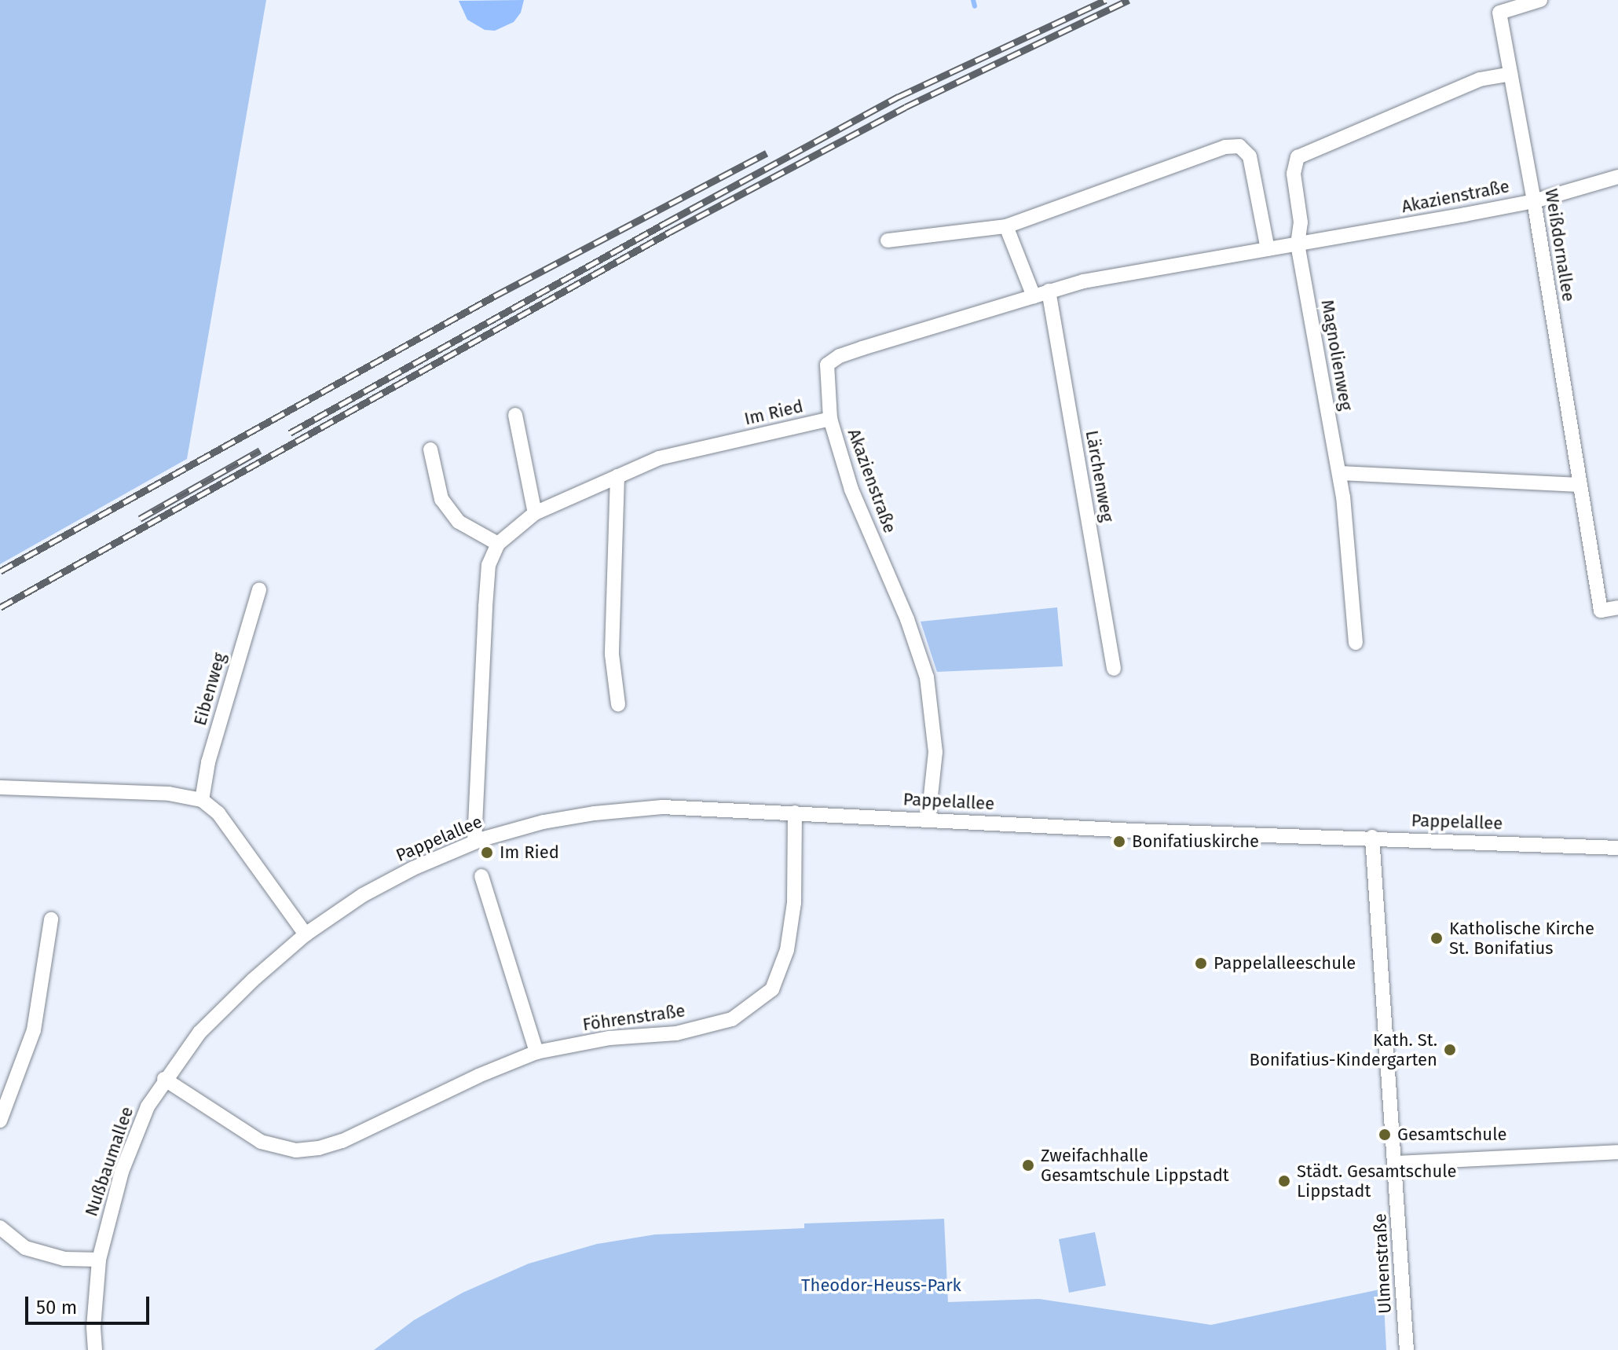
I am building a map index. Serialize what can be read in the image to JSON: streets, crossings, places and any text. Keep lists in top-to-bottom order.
{
  "streets": {
    "street": [
      "Akazienstraße",
      "Weißdornallee",
      "Magnolienweg",
      "Im Ried",
      "Lärchenweg",
      "Eibenweg",
      "Pappelallee",
      "Föhrenstraße",
      "Nußbaumallee",
      "Ulmenstraße"
    ]
  },
  "crossings": [
    ["Akazienstraße", "Weißdornallee"],
    ["Akazienstraße", "Magnolienweg"],
    ["Akazienstraße", "Im Ried"],
    ["Akazienstraße", "Lärchenweg"],
    ["Akazienstraße", "Pappelallee"],
    ["Pappelallee", "Föhrenstraße"],
    ["Pappelallee", "Nußbaumallee"],
    ["Pappelallee", "Ulmenstraße"],
    ["Föhrenstraße", "Nußbaumallee"]
  ],
  "parks": ["Theodor-Heuss-Park"],
  "places": [
    "Bonifatiuskirche",
    "Im Ried",
    "Katholische Kirche St. Bonifatius",
    "Pappelalleeschule",
    "Kath. St. Bonifatius-Kindergarten",
    "Gesamtschule",
    "Zweifachhalle Gesamtschule Lippstadt",
    "Städt. Gesamtschule Lippstadt"
  ],
  "scale_bar": "50 m"
}
